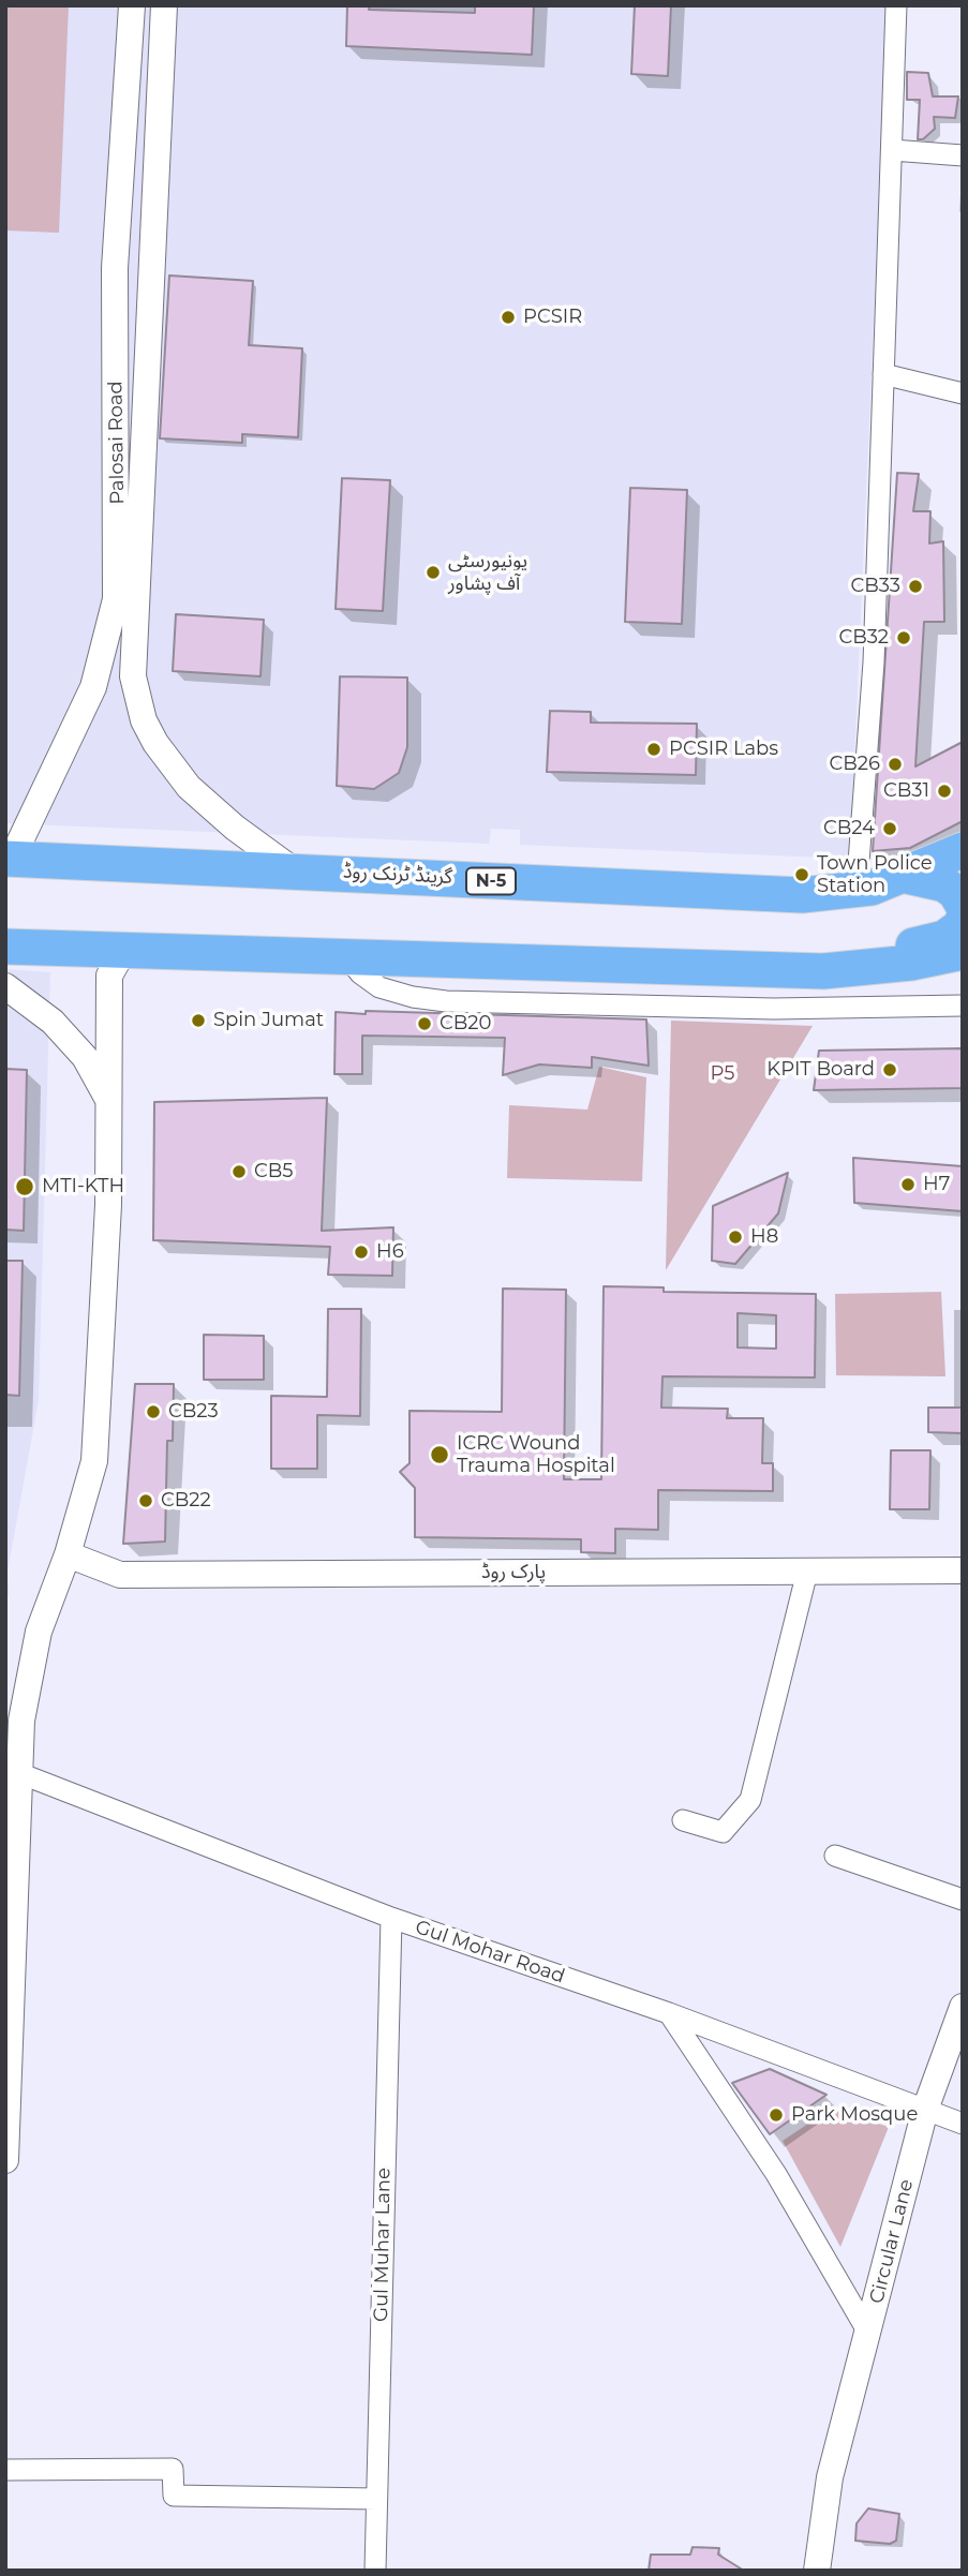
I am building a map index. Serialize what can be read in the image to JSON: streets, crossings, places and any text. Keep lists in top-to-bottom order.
{
  "streets": {
    "highway": ["گرینڈ ٹرنک روڈ", "N-5"],
    "street": [
      "Palosai Road",
      "پارک روڈ",
      "Gul Mohar Road",
      "Circular Lane",
      "Gul Muhar Lane"
    ]
  },
  "crossings": [
    ["Palosai Road", "گرینڈ ٹرنک روڈ"],
    ["Gul Mohar Road", "Circular Lane"],
    ["Gul Mohar Road", "Gul Muhar Lane"]
  ],
  "parks": ["P5"],
  "places": [
    "PCSIR",
    "یونیورسٹی آف پشاور",
    "CB33",
    "CB32",
    "PCSIR Labs",
    "CB26",
    "CB31",
    "CB24",
    "Town Police Station",
    "Spin Jumat",
    "CB20",
    "KPIT Board",
    "CB5",
    "H7",
    "MTI-KTH",
    "H8",
    "H6",
    "CB23",
    "ICRC Wound Trauma Hospital",
    "CB22",
    "Park Mosque"
  ]
}
